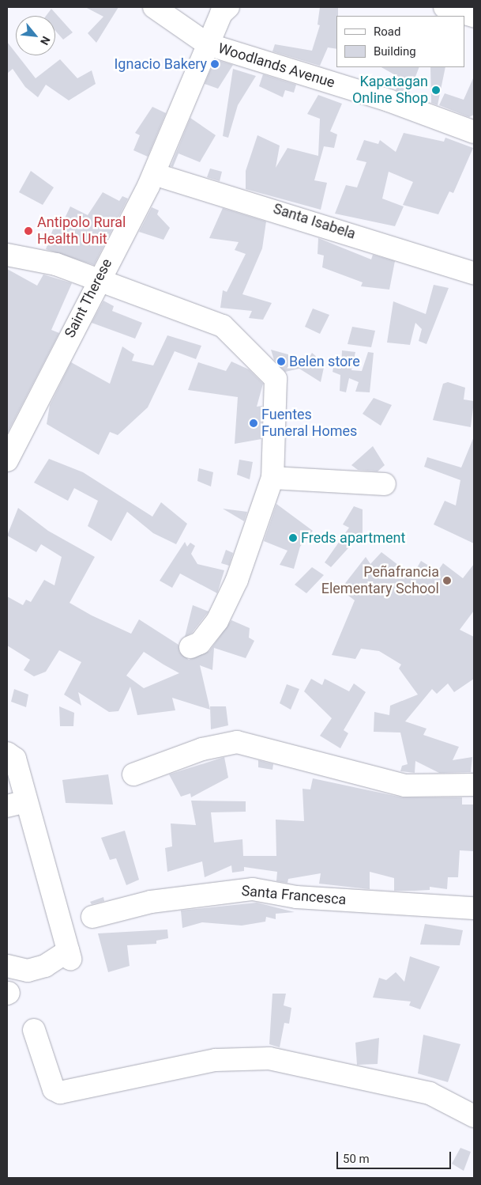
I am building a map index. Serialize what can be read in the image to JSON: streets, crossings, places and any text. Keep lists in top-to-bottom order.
{
  "streets": {
    "street": [
      "Woodlands Avenue",
      "Santa Isabela",
      "Saint Therese",
      "Santa Francesca"
    ]
  },
  "crossings": [
    ["Woodlands Avenue", "Saint Therese"],
    ["Santa Isabela", "Saint Therese"]
  ],
  "places": [
    "Ignacio Bakery",
    "Kapatagan Online Shop",
    "Antipolo Rural Health Unit",
    "Belen store",
    "Fuentes Funeral Homes",
    "Freds apartment",
    "Peñafrancia Elementary School"
  ],
  "legend": ["Road", "Building"],
  "scale_bar": "50 m",
  "north": "bottom right"
}
